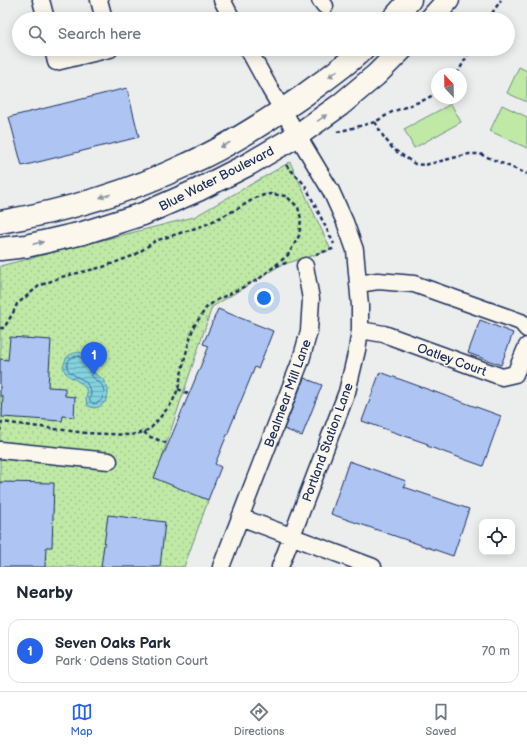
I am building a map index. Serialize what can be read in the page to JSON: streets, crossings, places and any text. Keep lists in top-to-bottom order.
{
  "streets": {
    "street": [
      "Blue Water Boulevard",
      "Oatley Court",
      "Bealmear Mill Lane",
      "Portland Station Lane"
    ]
  },
  "crossings": [
    ["Blue Water Boulevard", "Portland Station Lane"],
    ["Oatley Court", "Portland Station Lane"]
  ],
  "north": "top",
  "page": {
    "search": "Search here",
    "pins": "1",
    "heading": "Nearby",
    "list": [
      {
        "mark": "1",
        "name": "Seven Oaks Park",
        "note": "Park · Odens Station Court",
        "value": "70 m"
      }
    ],
    "nav": ["Map", "Directions", "Saved"]
  }
}
